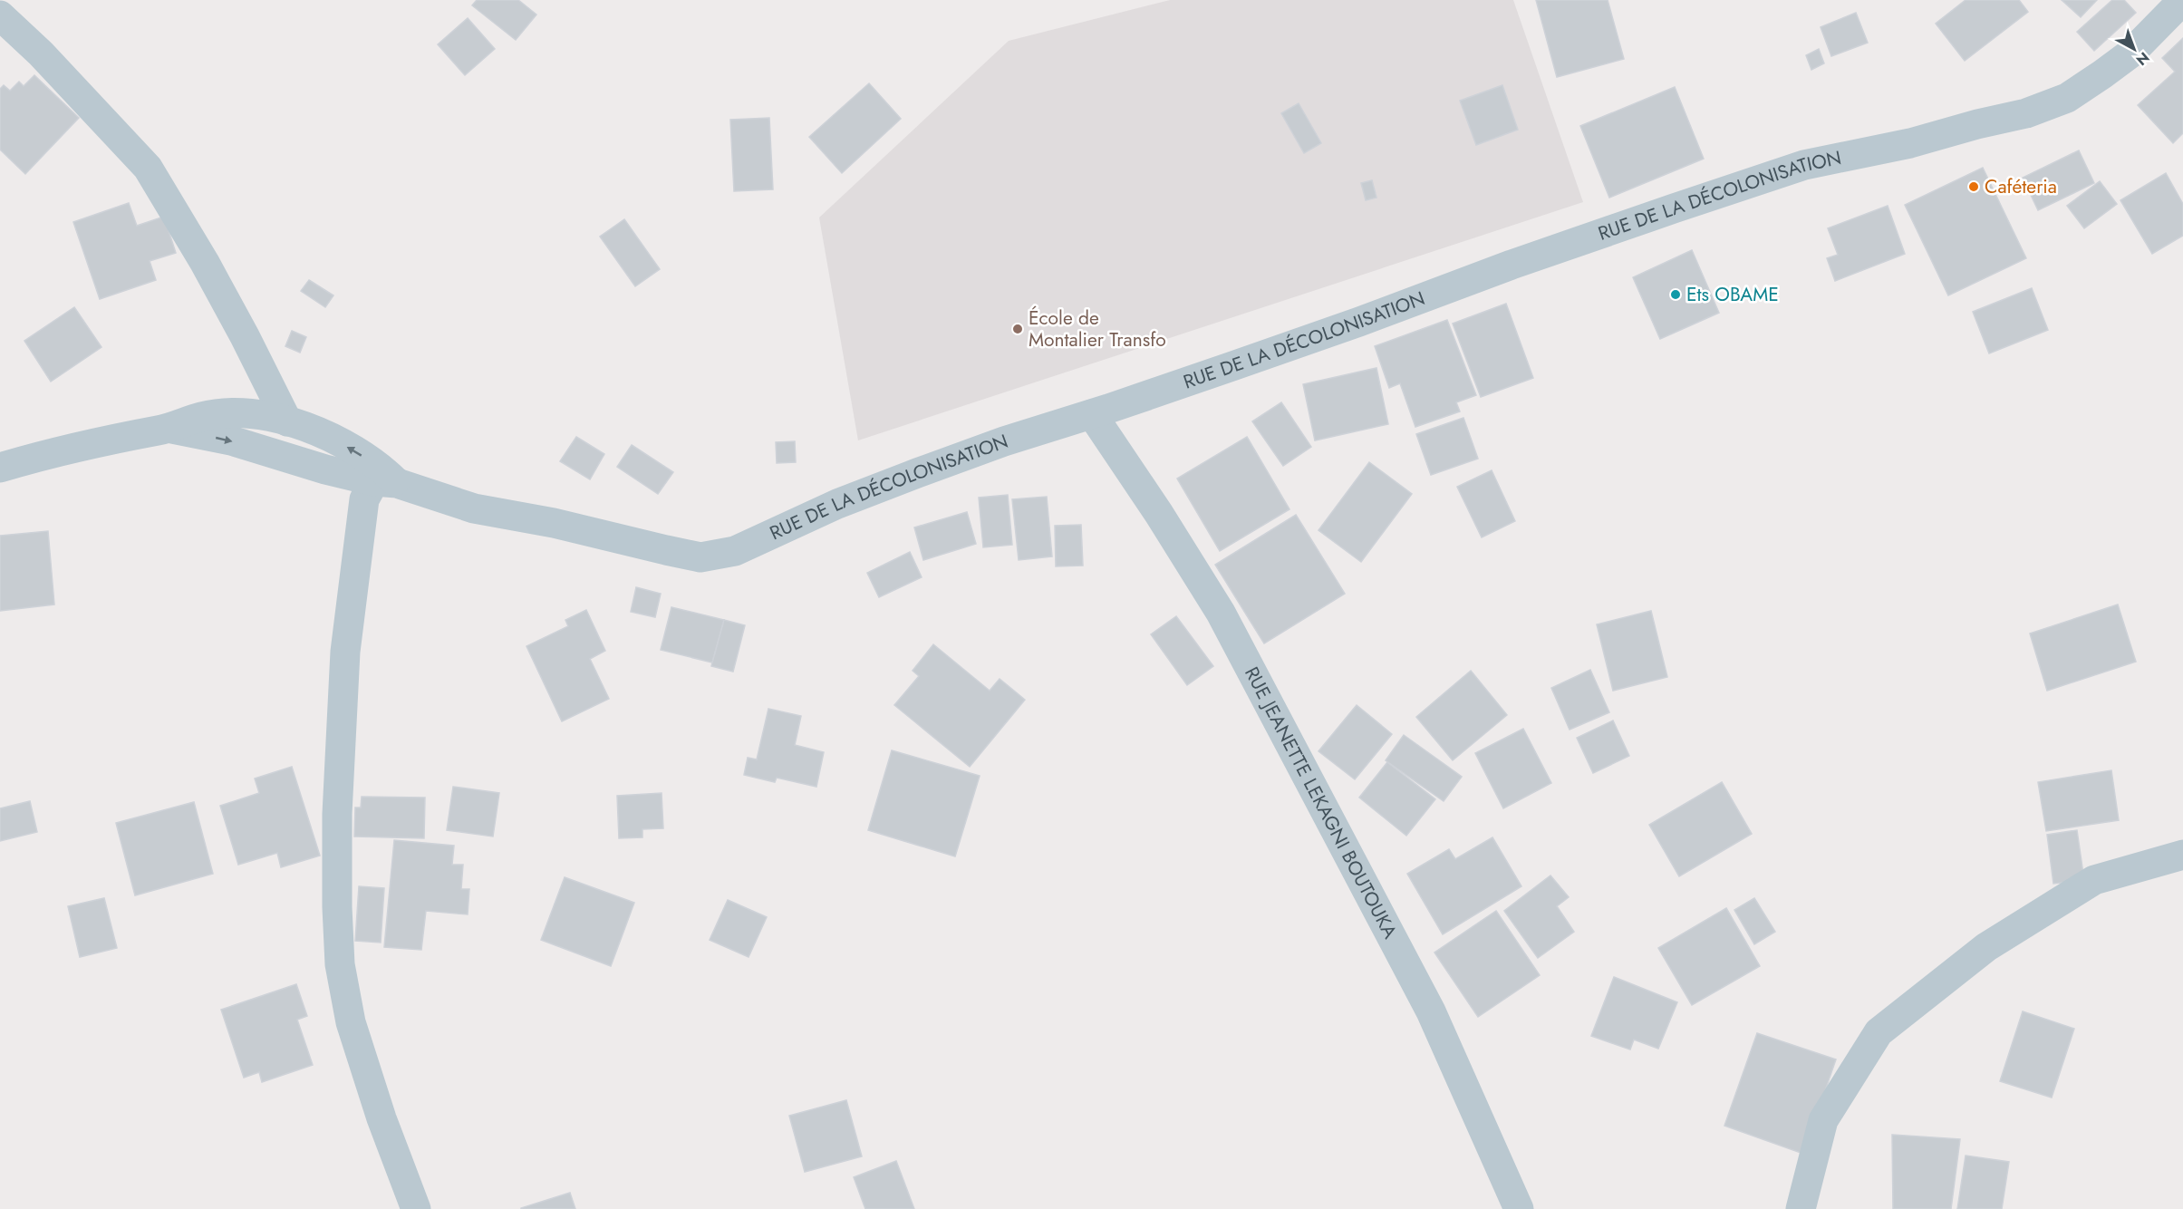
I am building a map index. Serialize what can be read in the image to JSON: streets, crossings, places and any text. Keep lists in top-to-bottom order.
{
  "streets": {
    "street": ["RUE DE LA DÉCOLONISATION", "RUE JEANETTE LEKAGNI BOUTOUKA"]
  },
  "crossings": [
    ["RUE DE LA DÉCOLONISATION", "RUE JEANETTE LEKAGNI BOUTOUKA"]
  ],
  "places": ["Caféteria", "Ets OBAME", "École de Montalier Transfo"],
  "north": "bottom right"
}
